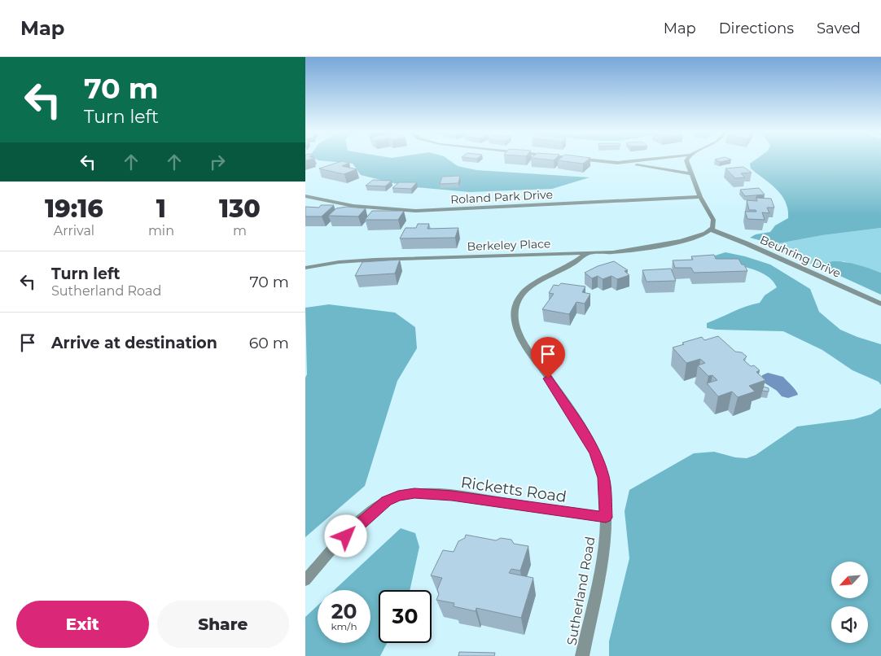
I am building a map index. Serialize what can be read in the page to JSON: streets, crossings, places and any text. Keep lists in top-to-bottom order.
{
  "streets": {
    "street": [
      "Roland Park Drive",
      "Berkeley Place",
      "Beuhring Drive",
      "Ricketts Road",
      "Sutherland Road"
    ]
  },
  "crossings": [
    ["Berkeley Place", "Beuhring Drive"],
    ["Berkeley Place", "Sutherland Road"],
    ["Ricketts Road", "Sutherland Road"]
  ],
  "north": "bottom left",
  "page": {
    "header": "Map",
    "nav": ["Map", "Directions", "Saved"],
    "turn": ["70 m", "Turn left"],
    "eta": [
      "19:16",
      "Arrival",
      "1",
      "min",
      "130",
      "m"
    ],
    "list": [
      {
        "name": "Turn left",
        "note": "Sutherland Road",
        "value": "70 m"
      },
      {
        "name": "Arrive at destination",
        "value": "60 m"
      }
    ],
    "speed": "20 km/h",
    "limit": "30",
    "buttons": ["Exit", "Share"]
  }
}
